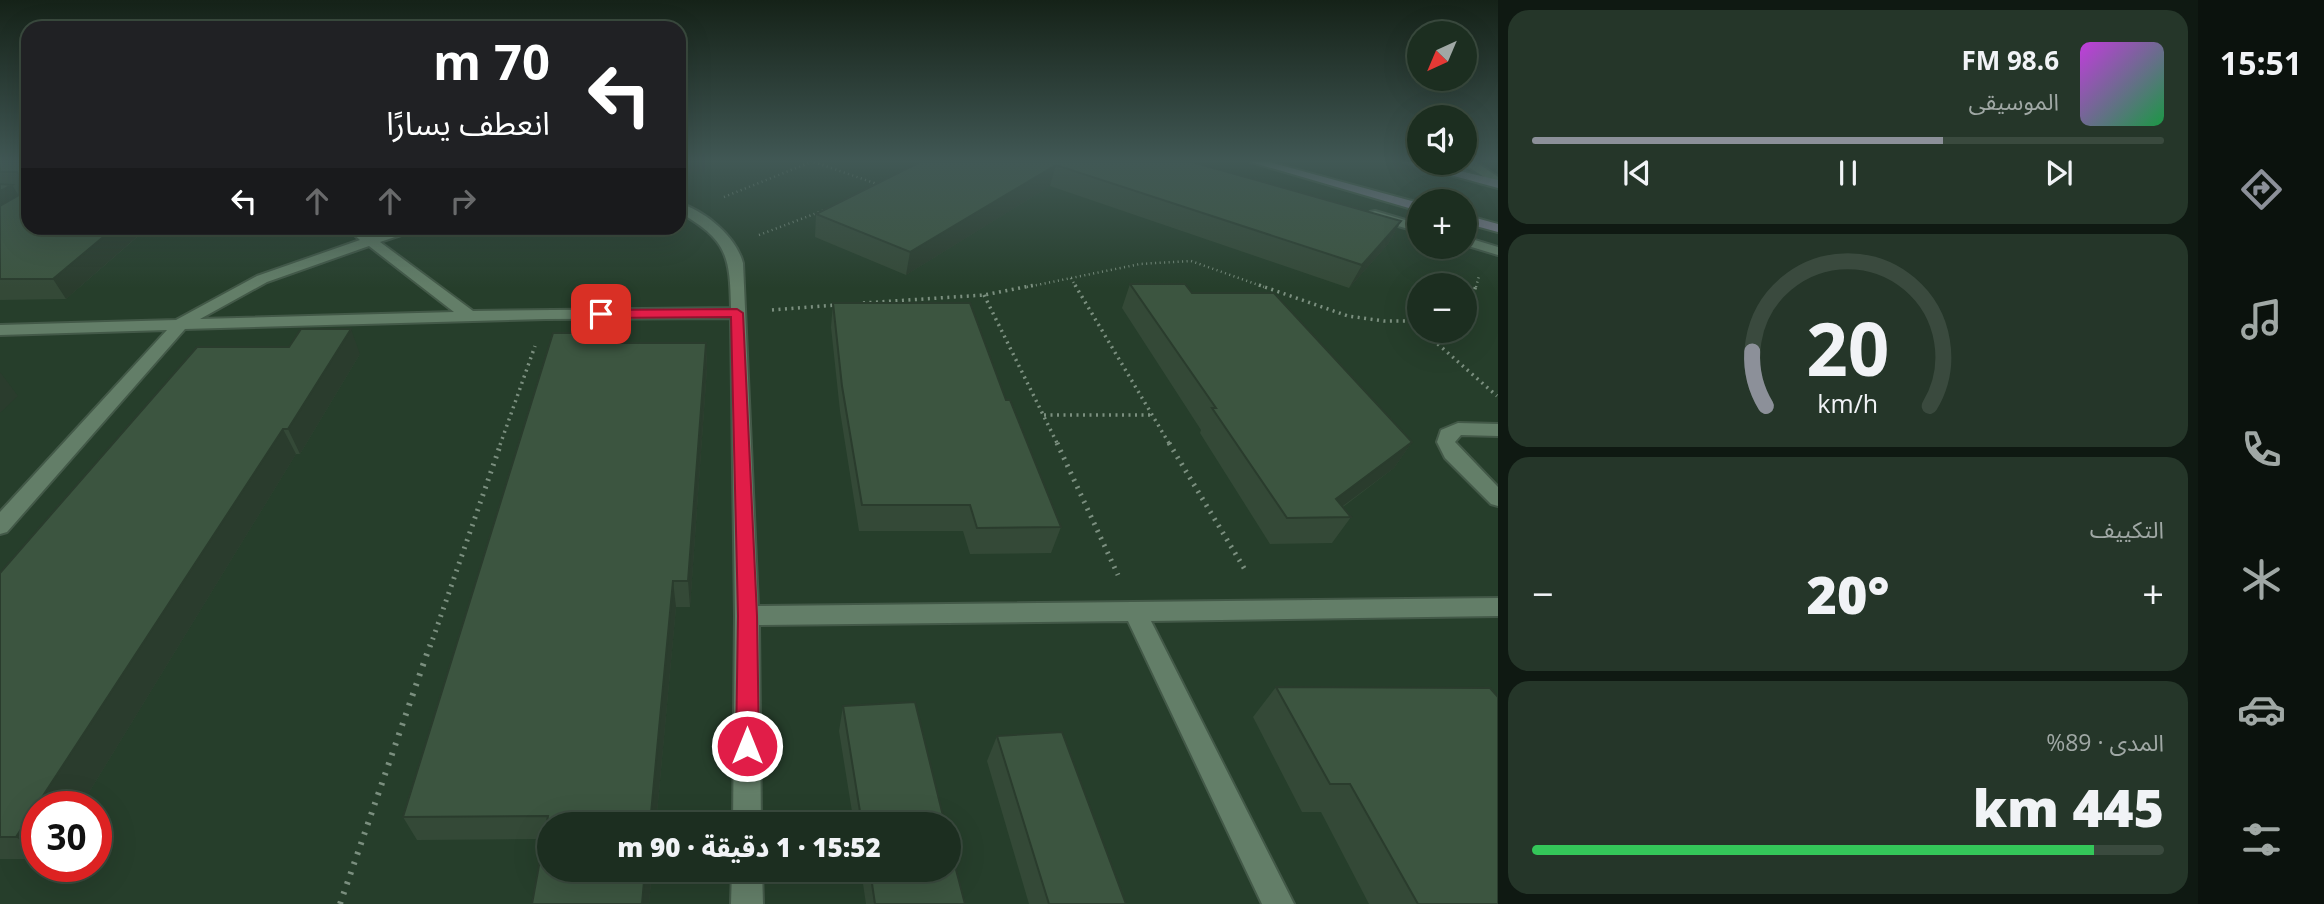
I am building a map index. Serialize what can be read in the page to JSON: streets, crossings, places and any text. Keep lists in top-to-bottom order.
{
  "north": "bottom left",
  "page": {
    "tabs": "15:51",
    "map_buttons": ["+", "−"],
    "turn": ["70 m", "انعطف يسارًا"],
    "song": ["98.6 FM", "الموسيقى"],
    "tile": [
      "التكييف",
      ["المدى · 89%", "445 km"]
    ],
    "heat": ["−", "20°", "+"],
    "limit": "30",
    "trip": "15:52 · 1 دقيقة · 90 m",
    "gauge": ["20", "km/h"]
  }
}
